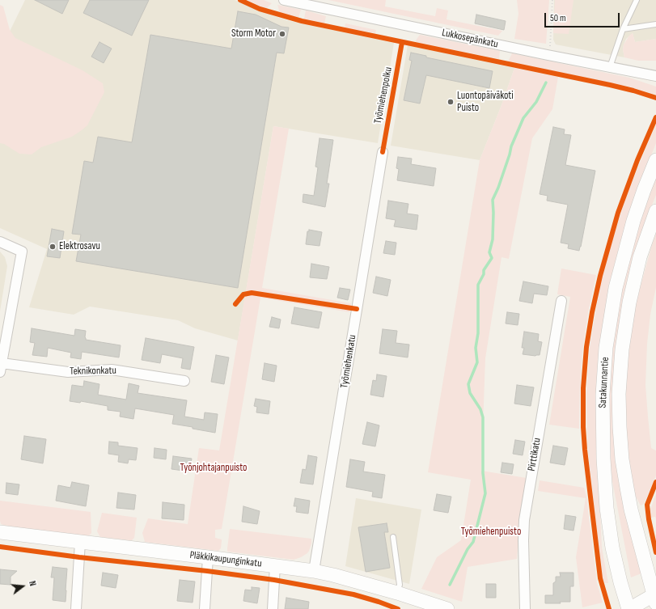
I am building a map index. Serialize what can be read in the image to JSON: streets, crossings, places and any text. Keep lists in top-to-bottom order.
{
  "streets": {
    "main road": ["Satakunnantie", "Pläkkikaupunginkatu"],
    "street": [
      "Lukkosepänkatu",
      "Työmiehenkatu",
      "Teknikonkatu",
      "Pirttikatu"
    ],
    "cycle path": ["Työmiehenpolku"]
  },
  "crossings": [
    ["Työmiehenkatu", "Pläkkikaupunginkatu"]
  ],
  "parks": ["Työnjohtajanpuisto", "Työmiehenpuisto"],
  "places": ["Storm Motor", "Luontopäiväkoti Puisto", "Elektrosavu"],
  "scale_bar": "50 m",
  "north": "right"
}
